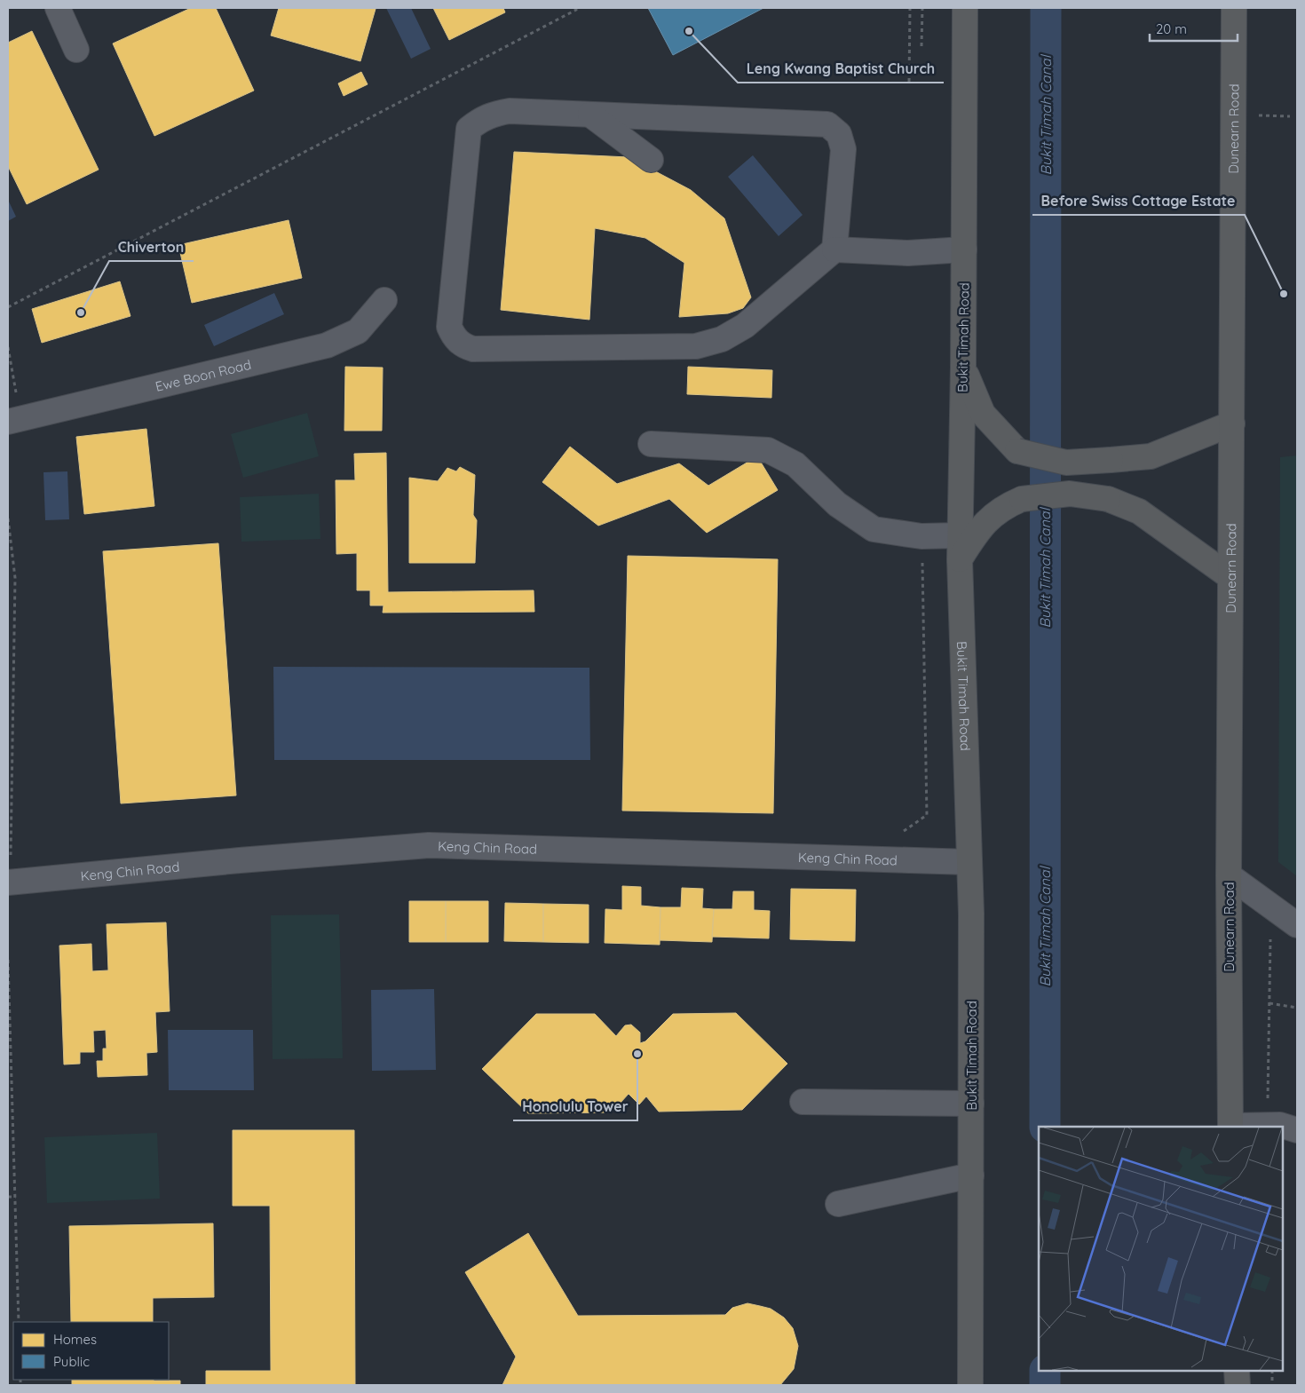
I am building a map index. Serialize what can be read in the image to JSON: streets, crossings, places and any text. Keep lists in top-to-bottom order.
{
  "streets": {
    "highway": ["Dunearn Road", "Bukit Timah Road"],
    "street": ["Ewe Boon Road", "Keng Chin Road"]
  },
  "crossings": [
    ["Bukit Timah Road", "Keng Chin Road"]
  ],
  "water": ["Bukit Timah Canal"],
  "places": [
    "Leng Kwang Baptist Church",
    "Before Swiss Cottage Estate",
    "Chiverton",
    "Honolulu Tower"
  ],
  "legend": ["Homes", "Public"],
  "scale_bar": "20 m"
}
